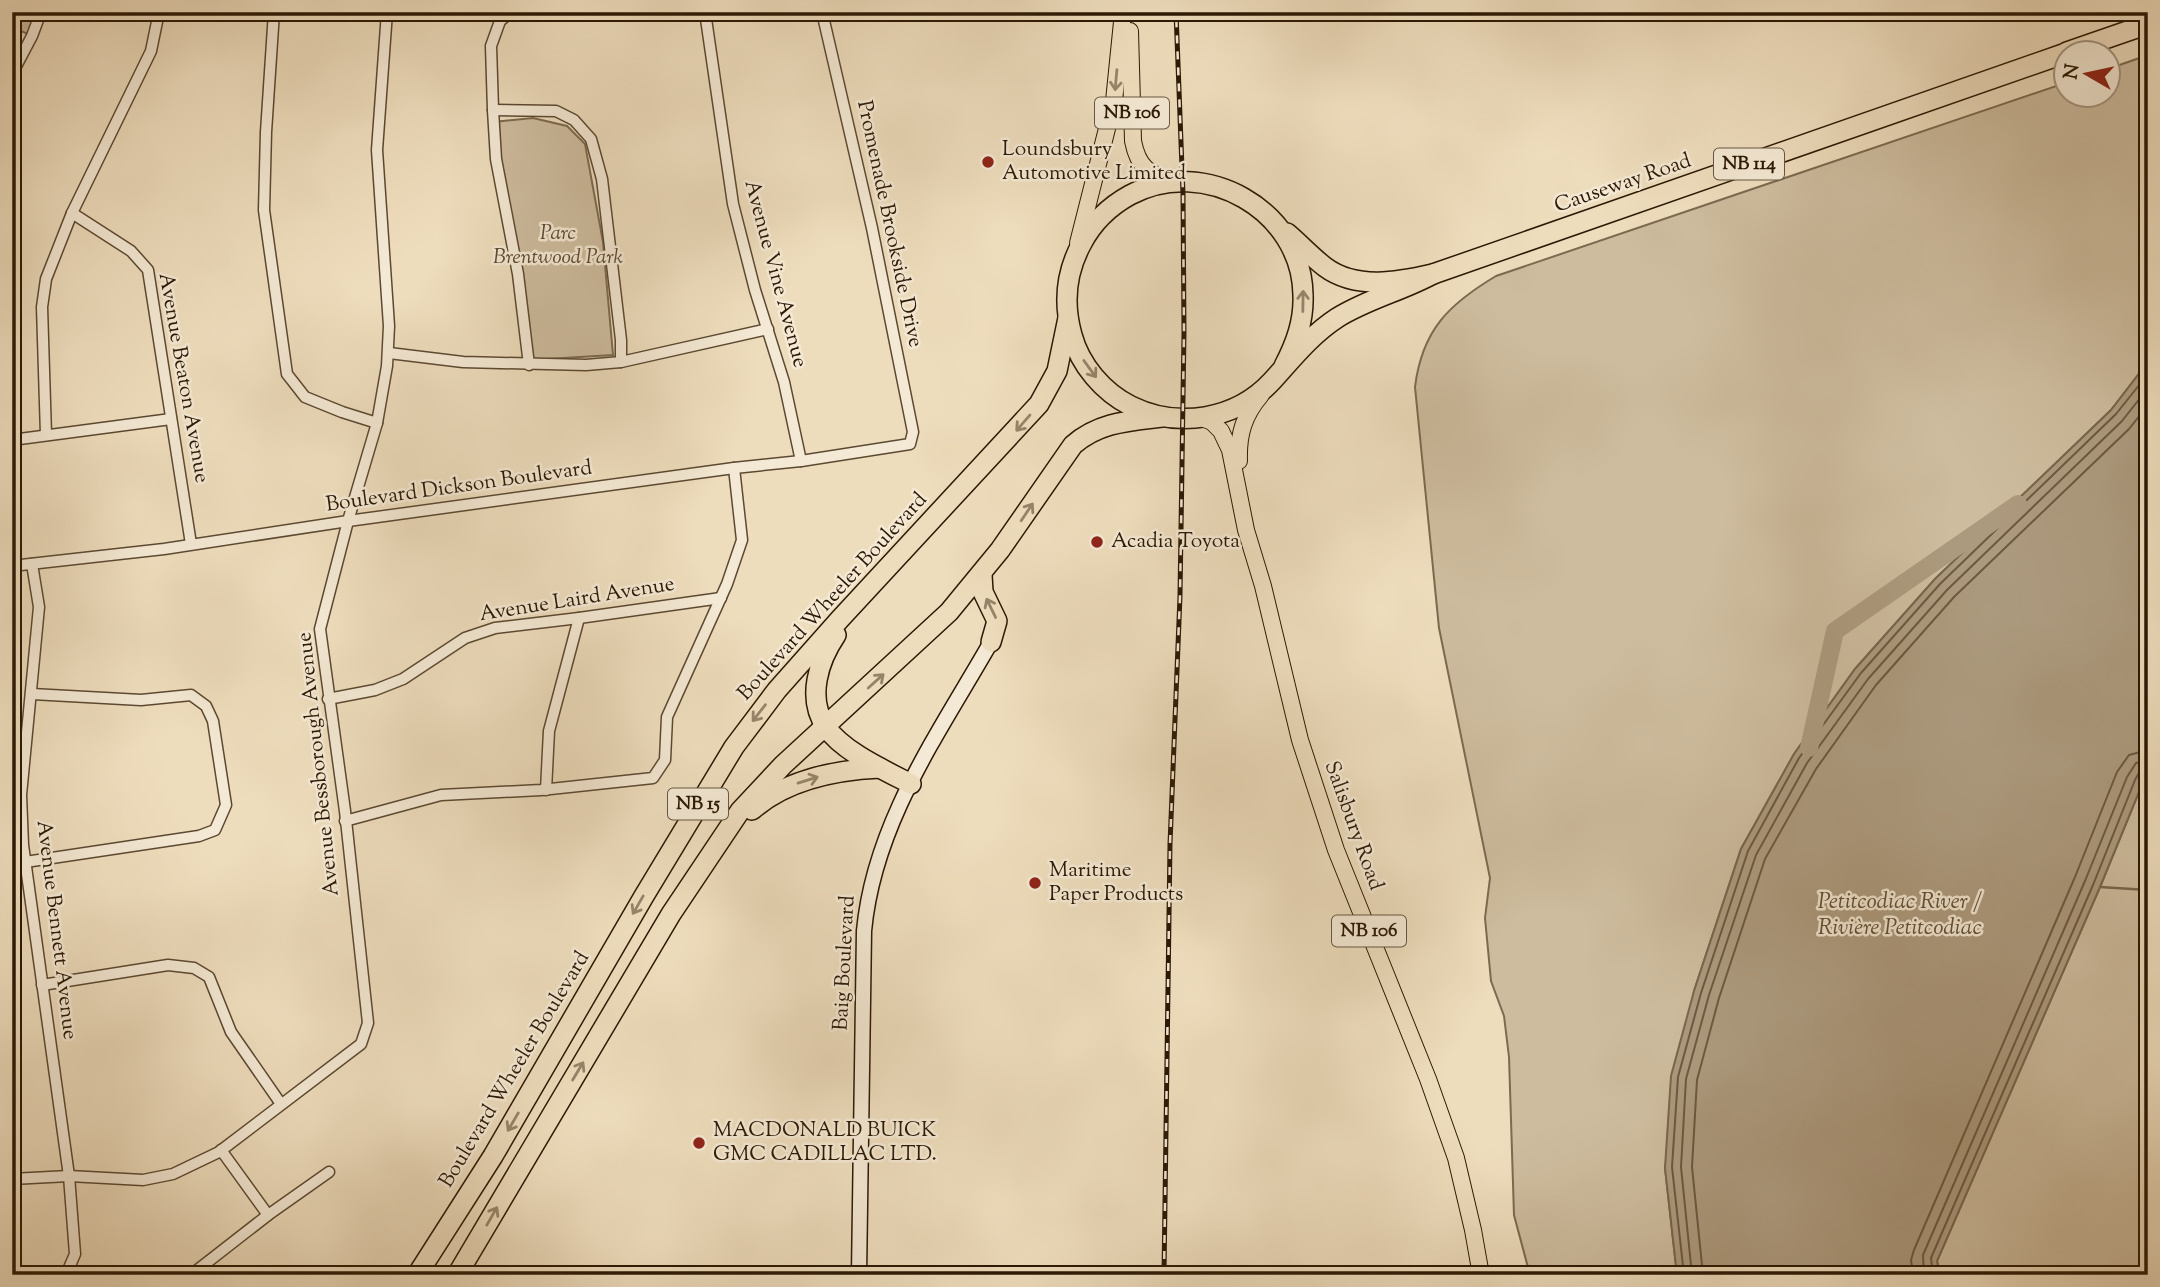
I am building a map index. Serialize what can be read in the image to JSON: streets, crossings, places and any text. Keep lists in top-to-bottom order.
{
  "streets": {
    "highway": [
      "NB 114",
      "Causeway Road",
      "Boulevard Wheeler Boulevard",
      "NB 15"
    ],
    "main road": ["NB 106", "Salisbury Road"],
    "street": [
      "Promenade Brookside Drive",
      "Avenue Vine Avenue",
      "Avenue Beaton Avenue",
      "Boulevard Dickson Boulevard",
      "Avenue Laird Avenue",
      "Avenue Bessborough Avenue",
      "Avenue Bennett Avenue",
      "Baig Boulevard"
    ]
  },
  "crossings": [
    ["NB 106", "Causeway Road"],
    ["NB 106", "Boulevard Wheeler Boulevard"],
    ["NB 106", "NB 15"],
    ["NB 106", "Salisbury Road"],
    ["Causeway Road", "Boulevard Wheeler Boulevard"],
    ["Causeway Road", "NB 15"],
    ["Causeway Road", "Salisbury Road"],
    ["Promenade Brookside Drive", "Boulevard Dickson Boulevard"],
    ["Avenue Vine Avenue", "Boulevard Dickson Boulevard"],
    ["Avenue Beaton Avenue", "Boulevard Dickson Boulevard"],
    ["Boulevard Dickson Boulevard", "Avenue Bessborough Avenue"],
    ["Boulevard Dickson Boulevard", "Avenue Bennett Avenue"],
    ["Boulevard Wheeler Boulevard", "NB 15"],
    ["Boulevard Wheeler Boulevard", "Salisbury Road"],
    ["Avenue Laird Avenue", "Avenue Bessborough Avenue"],
    ["Avenue Bessborough Avenue", "Avenue Bennett Avenue"],
    ["NB 15", "Salisbury Road"]
  ],
  "water": ["Petitcodiac River / Rivière Petitcodiac"],
  "parks": ["Parc Brentwood Park"],
  "places": [
    "Loundsbury Automotive Limited",
    "Acadia Toyota",
    "Maritime Paper Products",
    "MACDONALD BUICK GMC CADILLAC LTD."
  ],
  "north": "left"
}
